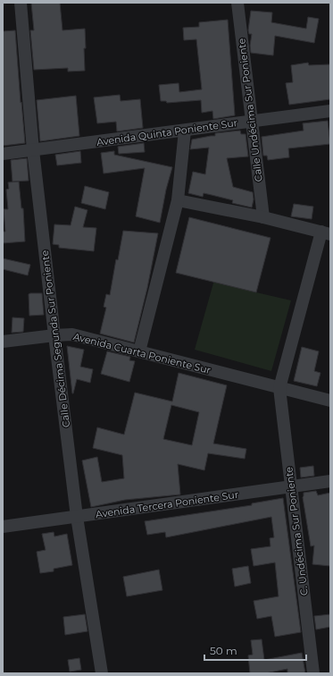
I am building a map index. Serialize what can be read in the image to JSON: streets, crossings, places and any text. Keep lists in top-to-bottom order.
{
  "streets": {
    "street": [
      "Calle Undécima Sur Poniente",
      "Avenida Quinta Poniente Sur",
      "Calle Décima Segunda Sur Poniente",
      "Avenida Cuarta Poniente Sur",
      "Avenida Tercera Poniente Sur",
      "C. Undécima Sur Poniente"
    ]
  },
  "crossings": [
    ["Calle Undécima Sur Poniente", "Avenida Quinta Poniente Sur"],
    ["Avenida Quinta Poniente Sur", "Calle Décima Segunda Sur Poniente"],
    ["Calle Décima Segunda Sur Poniente", "Avenida Cuarta Poniente Sur"],
    ["Calle Décima Segunda Sur Poniente", "Avenida Tercera Poniente Sur"],
    ["Avenida Cuarta Poniente Sur", "C. Undécima Sur Poniente"],
    ["Avenida Tercera Poniente Sur", "C. Undécima Sur Poniente"]
  ],
  "scale_bar": "50 m"
}
